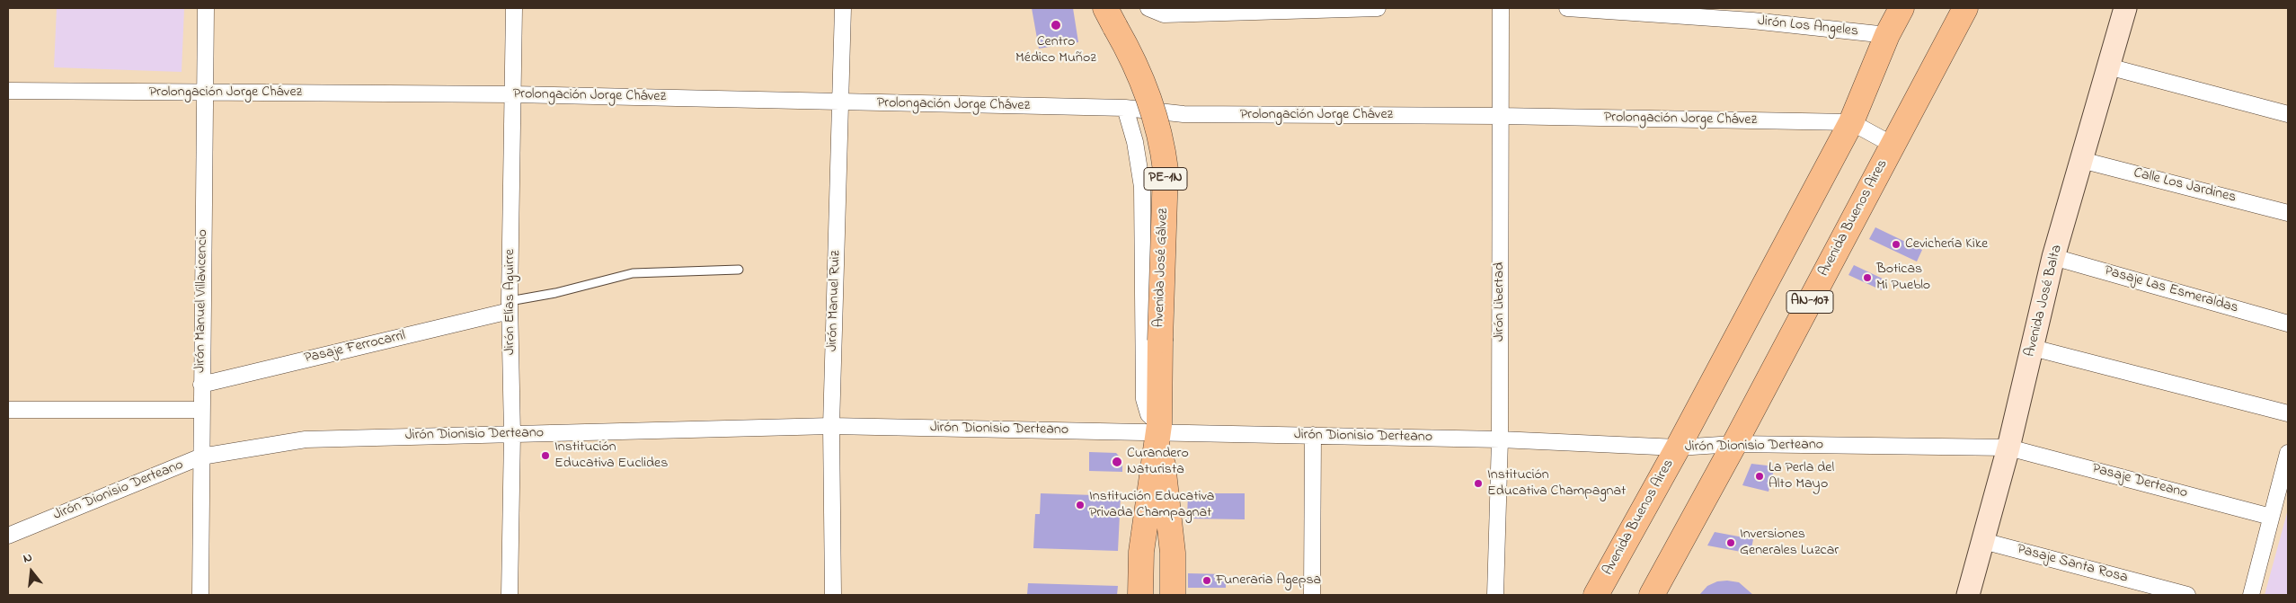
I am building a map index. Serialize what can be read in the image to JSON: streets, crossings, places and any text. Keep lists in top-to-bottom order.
{
  "streets": {
    "main road": [
      "PE-1N",
      "Avenida Buenos Aires",
      "Avenida José Gálvez",
      "Avenida José Balta",
      "AN-107"
    ],
    "street": [
      "Jirón Los Angeles",
      "Prolongación Jorge Chávez",
      "Calle Los Jardines",
      "Pasaje Las Esmeraldas",
      "Jirón Manuel Villavicencio",
      "Jirón Manuel Ruiz",
      "Jirón Elías Aguirre",
      "Jirón Libertad",
      "Pasaje Ferrocarril",
      "Jirón Dionisio Derteano",
      "Pasaje Derteano",
      "Pasaje Santa Rosa"
    ]
  },
  "crossings": [
    ["Jirón Los Angeles", "Avenida Buenos Aires"],
    ["Prolongación Jorge Chávez", "Avenida Buenos Aires"],
    ["Prolongación Jorge Chávez", "Jirón Manuel Villavicencio"],
    ["Prolongación Jorge Chávez", "Jirón Manuel Ruiz"],
    ["Prolongación Jorge Chávez", "Jirón Elías Aguirre"],
    ["Prolongación Jorge Chávez", "Jirón Libertad"],
    ["Calle Los Jardines", "Avenida José Balta"],
    ["Avenida Buenos Aires", "Jirón Dionisio Derteano"],
    ["Avenida José Gálvez", "Jirón Dionisio Derteano"],
    ["Pasaje Las Esmeraldas", "Avenida José Balta"],
    ["Jirón Manuel Villavicencio", "Pasaje Ferrocarril"],
    ["Jirón Manuel Villavicencio", "Jirón Dionisio Derteano"],
    ["Jirón Manuel Ruiz", "Jirón Dionisio Derteano"],
    ["Avenida José Balta", "Jirón Dionisio Derteano"],
    ["Avenida José Balta", "Pasaje Derteano"],
    ["Avenida José Balta", "Pasaje Santa Rosa"],
    ["Jirón Elías Aguirre", "Pasaje Ferrocarril"],
    ["Jirón Elías Aguirre", "Jirón Dionisio Derteano"],
    ["Jirón Libertad", "Jirón Dionisio Derteano"],
    ["Jirón Dionisio Derteano", "Pasaje Derteano"]
  ],
  "places": [
    "Centro Médico Muñoz",
    "Cevichería Kike",
    "Boticas Mi Pueblo",
    "Institución Educativa Euclides",
    "Curandero Naturista",
    "La Perla del Alto Mayo",
    "Institución Educativa Champagnat",
    "Institución Educativa Privada Champagnat",
    "Inversiones Generales Luzcar",
    "Funeraria Agepsa"
  ],
  "north": "top"
}
